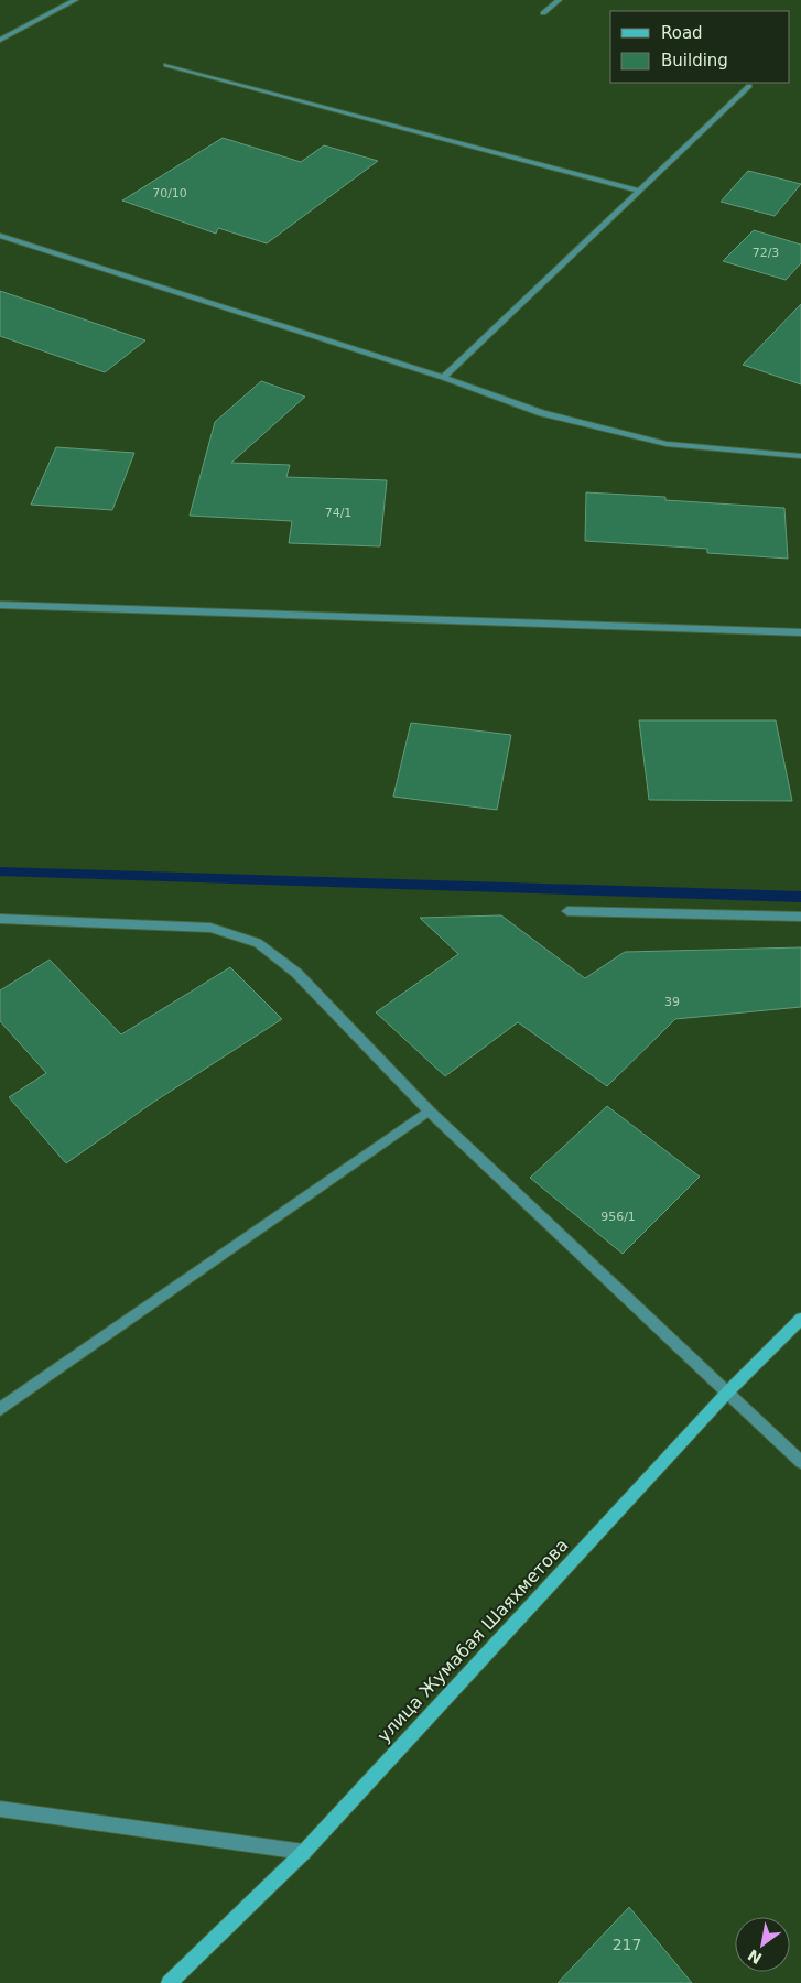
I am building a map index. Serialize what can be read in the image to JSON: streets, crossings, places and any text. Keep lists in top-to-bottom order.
{
  "streets": {
    "street": ["улица Жумабая Шаяхметова"]
  },
  "house_numbers": [
    "70/10",
    "72/3",
    "74/1",
    "39",
    "956/1",
    "217"
  ],
  "legend": ["Road", "Building"],
  "north": "bottom left"
}
